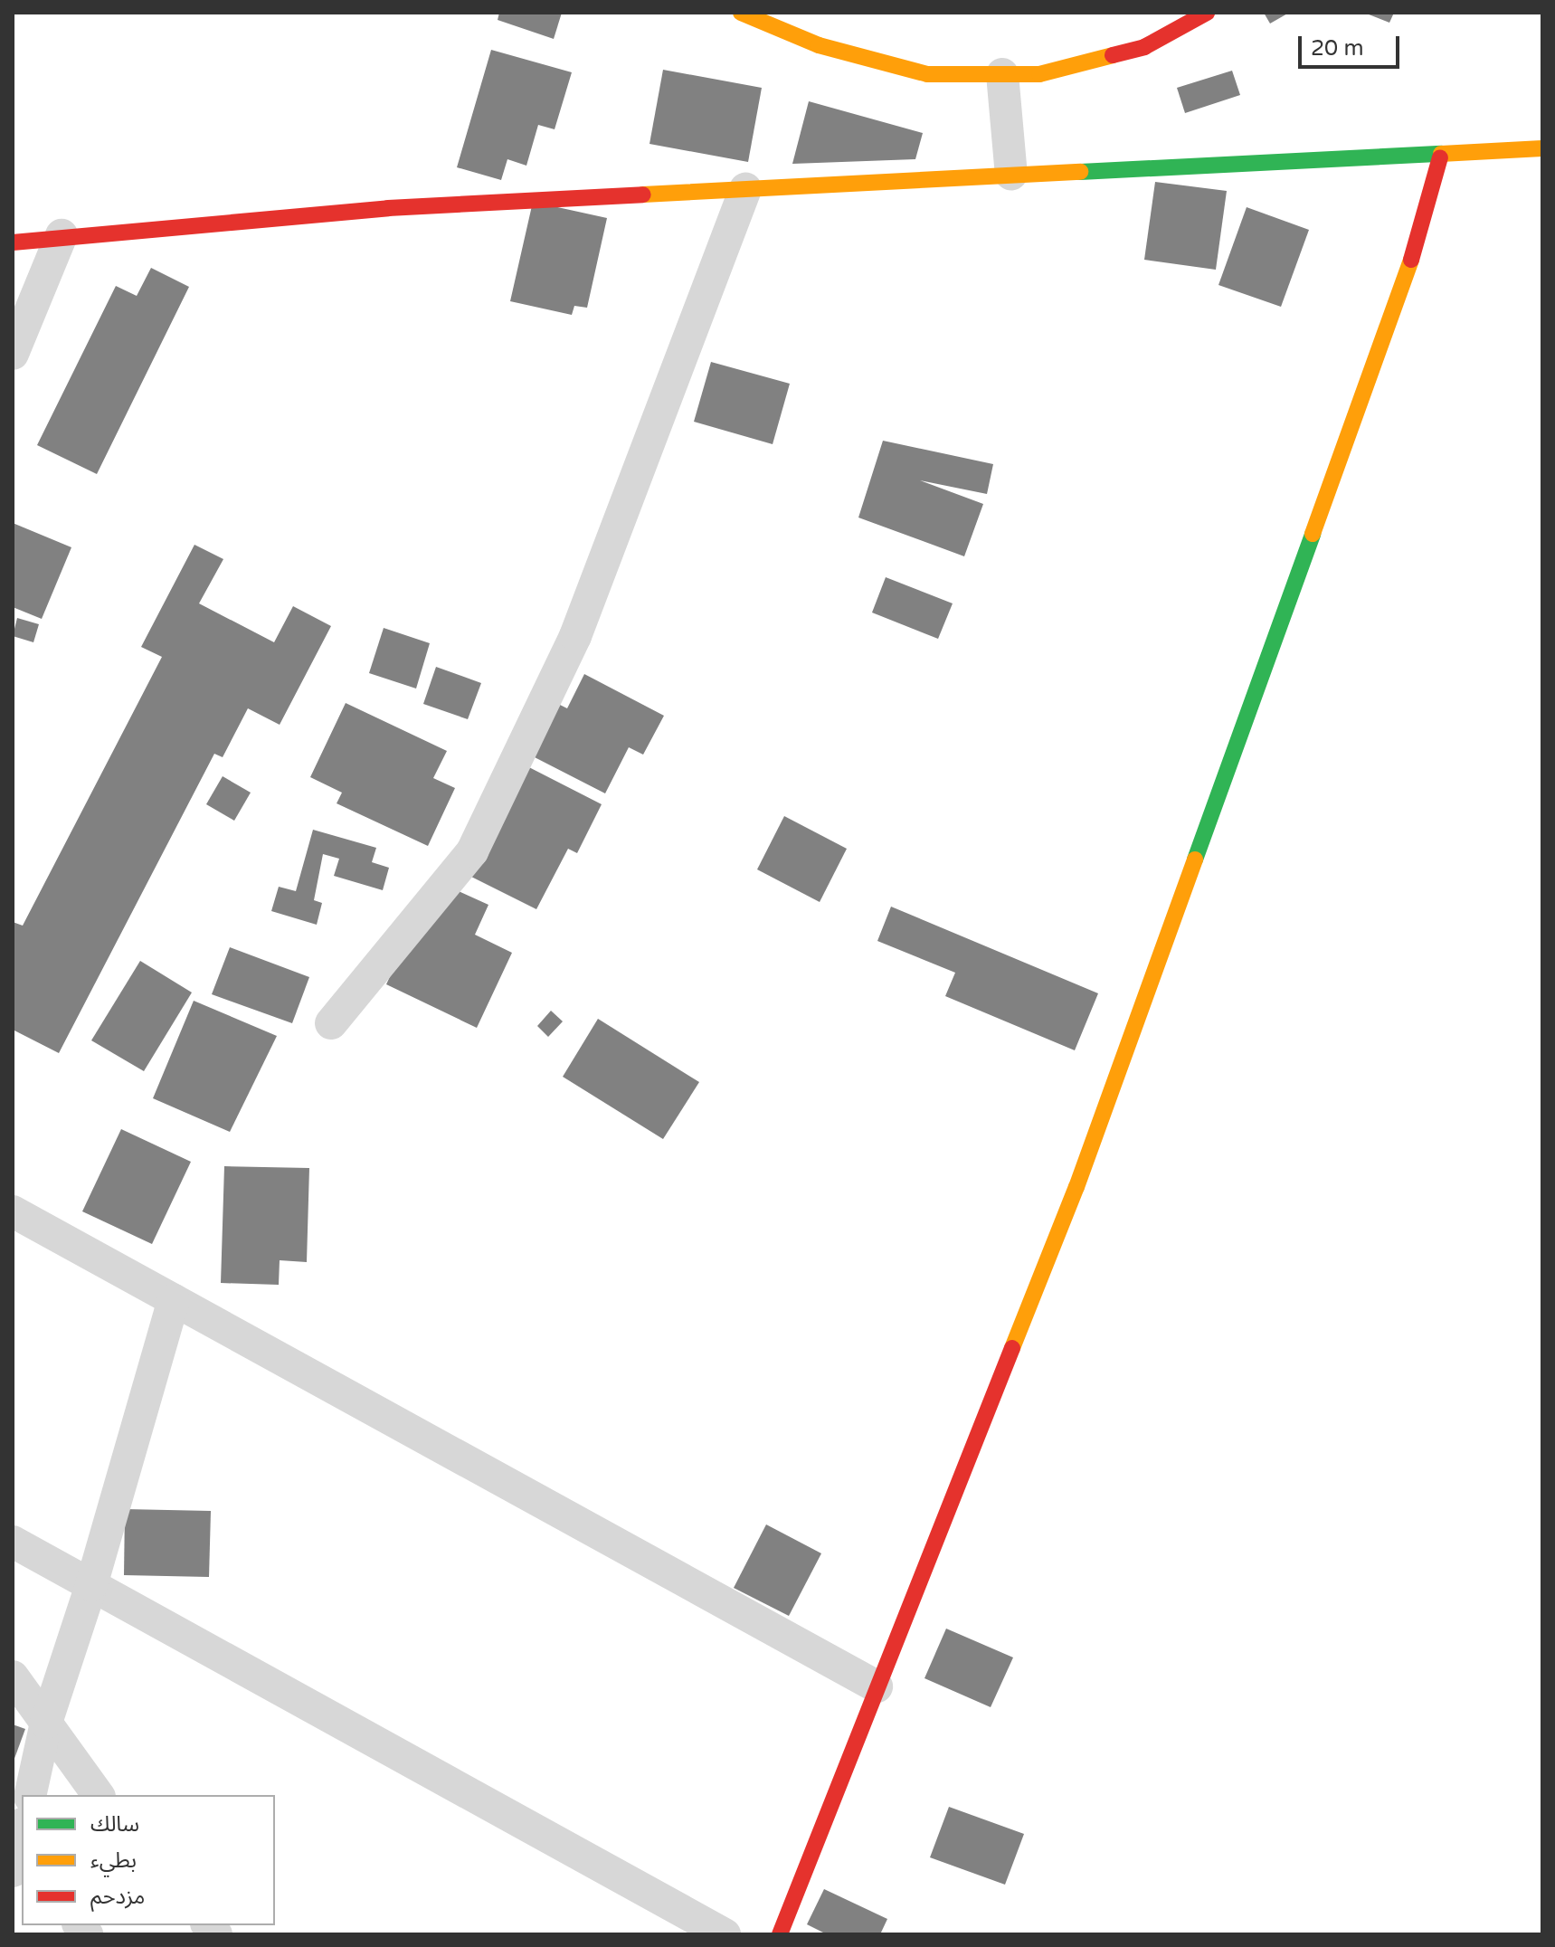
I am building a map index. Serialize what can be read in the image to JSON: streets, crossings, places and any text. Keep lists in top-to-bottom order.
{
  "legend": ["سالك", "بطيء", "مزدحم"],
  "scale_bar": "20 m"
}
